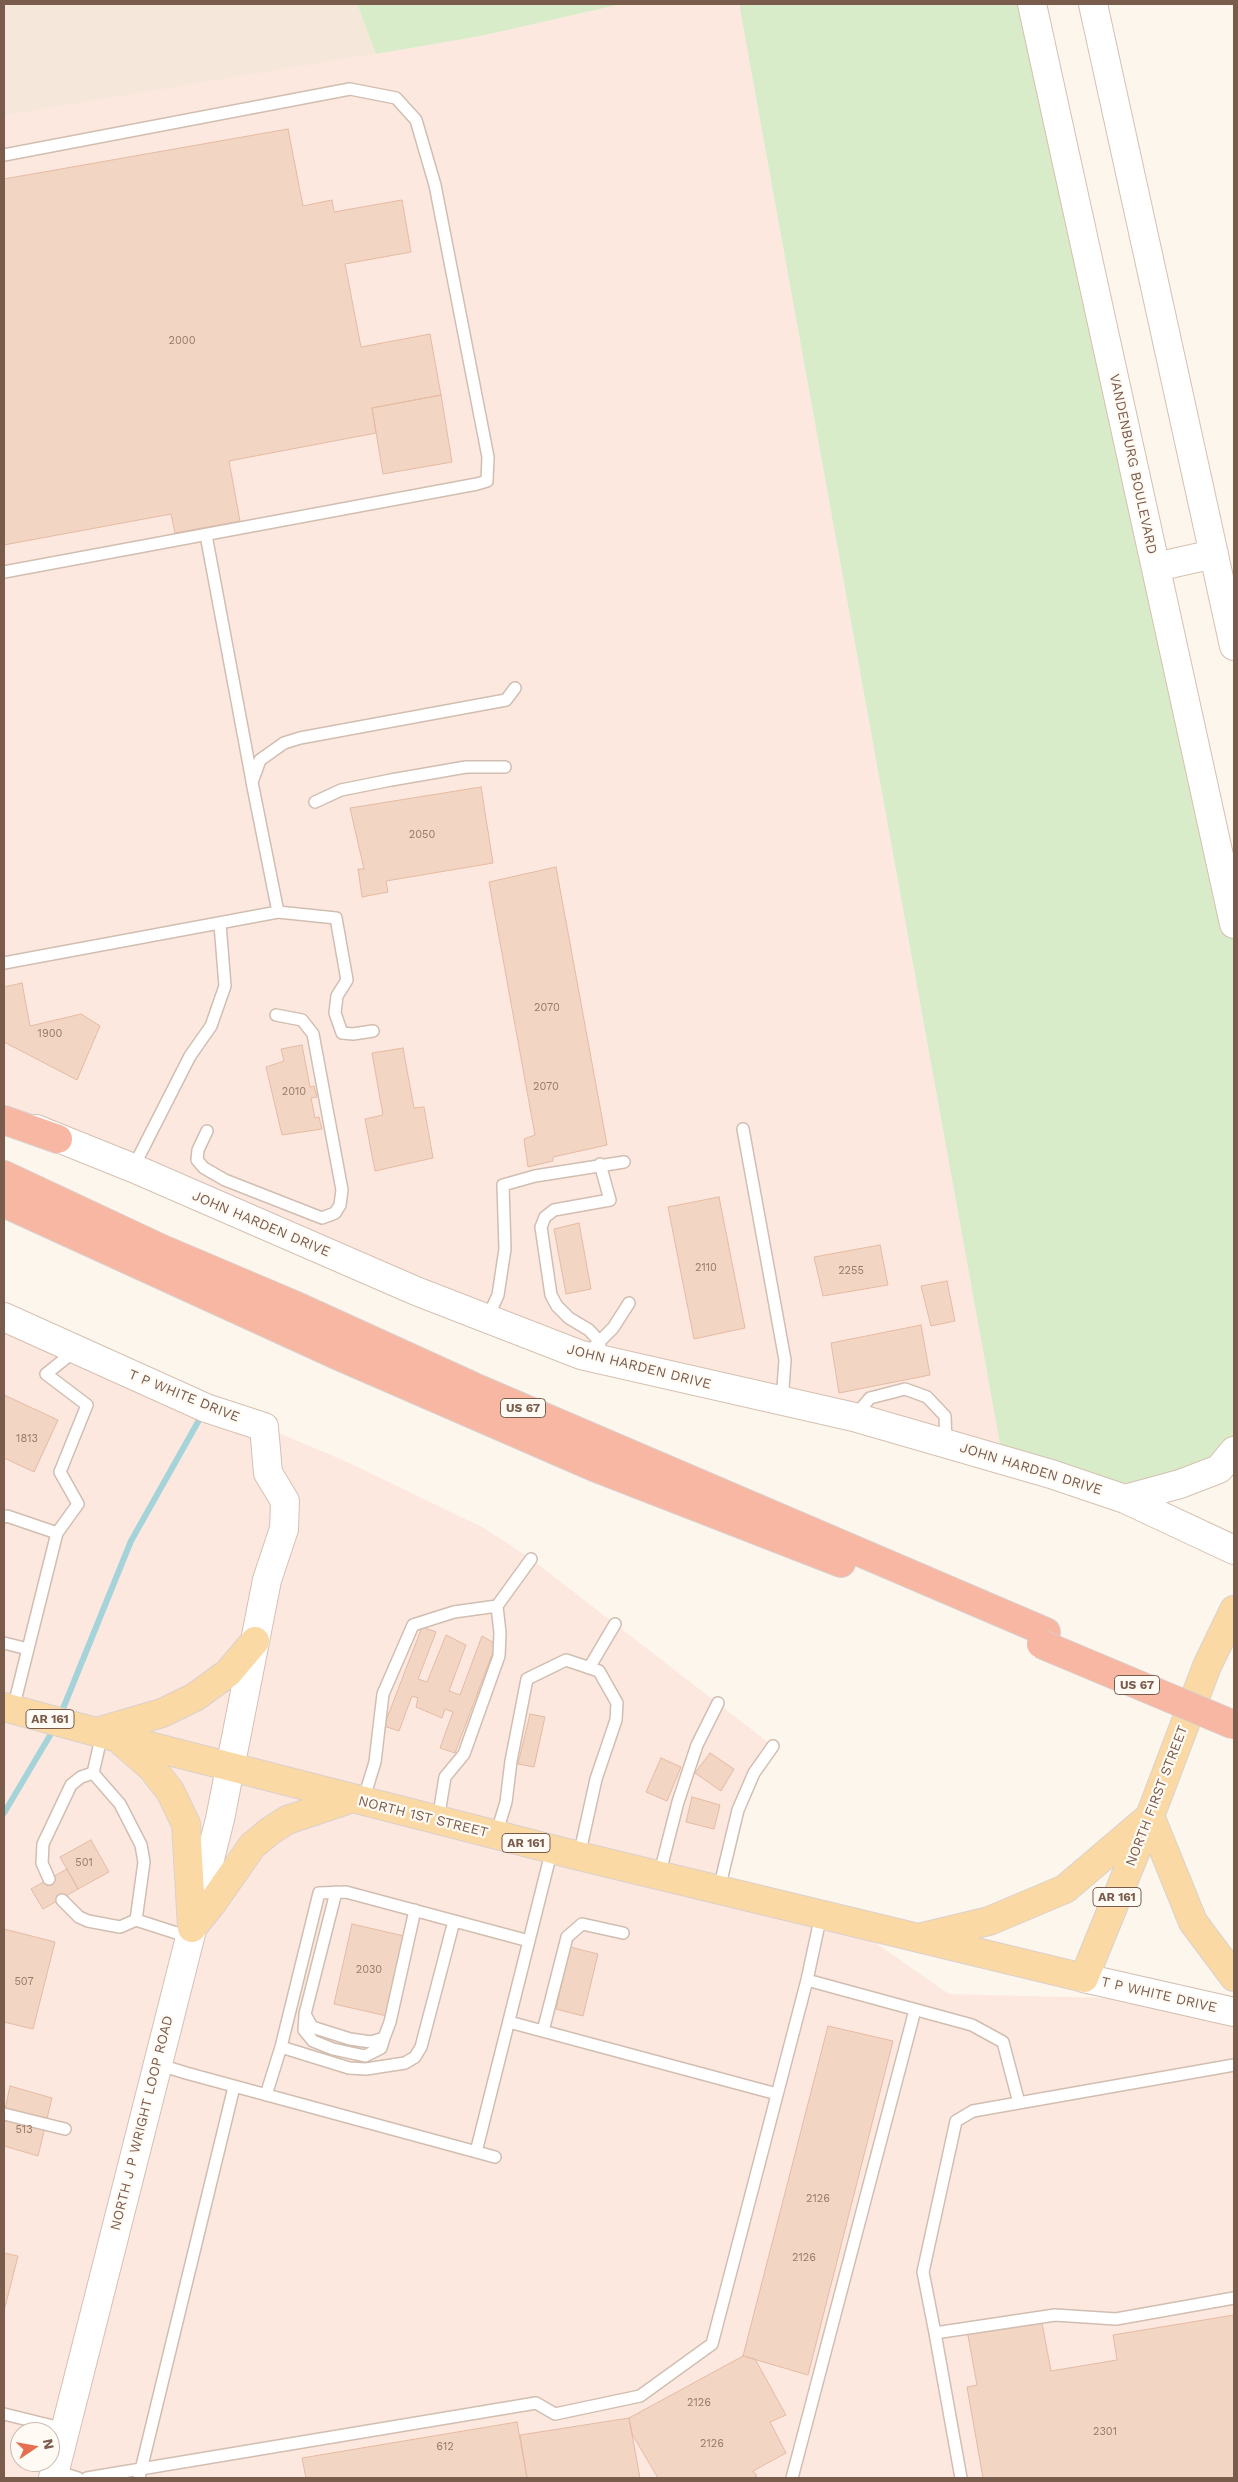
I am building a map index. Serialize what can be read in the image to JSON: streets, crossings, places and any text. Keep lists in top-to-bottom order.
{
  "streets": {
    "highway": ["US 67"],
    "main road": [
      "VANDENBURG BOULEVARD",
      "JOHN HARDEN DRIVE",
      "T P WHITE DRIVE",
      "AR 161",
      "NORTH FIRST STREET",
      "NORTH 1ST STREET",
      "NORTH J P WRIGHT LOOP ROAD"
    ]
  },
  "crossings": [
    ["T P WHITE DRIVE", "AR 161"],
    ["T P WHITE DRIVE", "NORTH FIRST STREET"],
    ["T P WHITE DRIVE", "NORTH 1ST STREET"],
    ["T P WHITE DRIVE", "NORTH J P WRIGHT LOOP ROAD"],
    ["AR 161", "NORTH FIRST STREET"],
    ["AR 161", "NORTH 1ST STREET"],
    ["NORTH 1ST STREET", "NORTH J P WRIGHT LOOP ROAD"]
  ],
  "house_numbers": [
    "2000",
    "2050",
    "2070",
    "1900",
    "2070",
    "2010",
    "2110",
    "2255",
    "1813",
    "501",
    "2030",
    "507",
    "513",
    "2126",
    "2126",
    "2126",
    "2301",
    "2126",
    "612"
  ],
  "north": "right"
}
